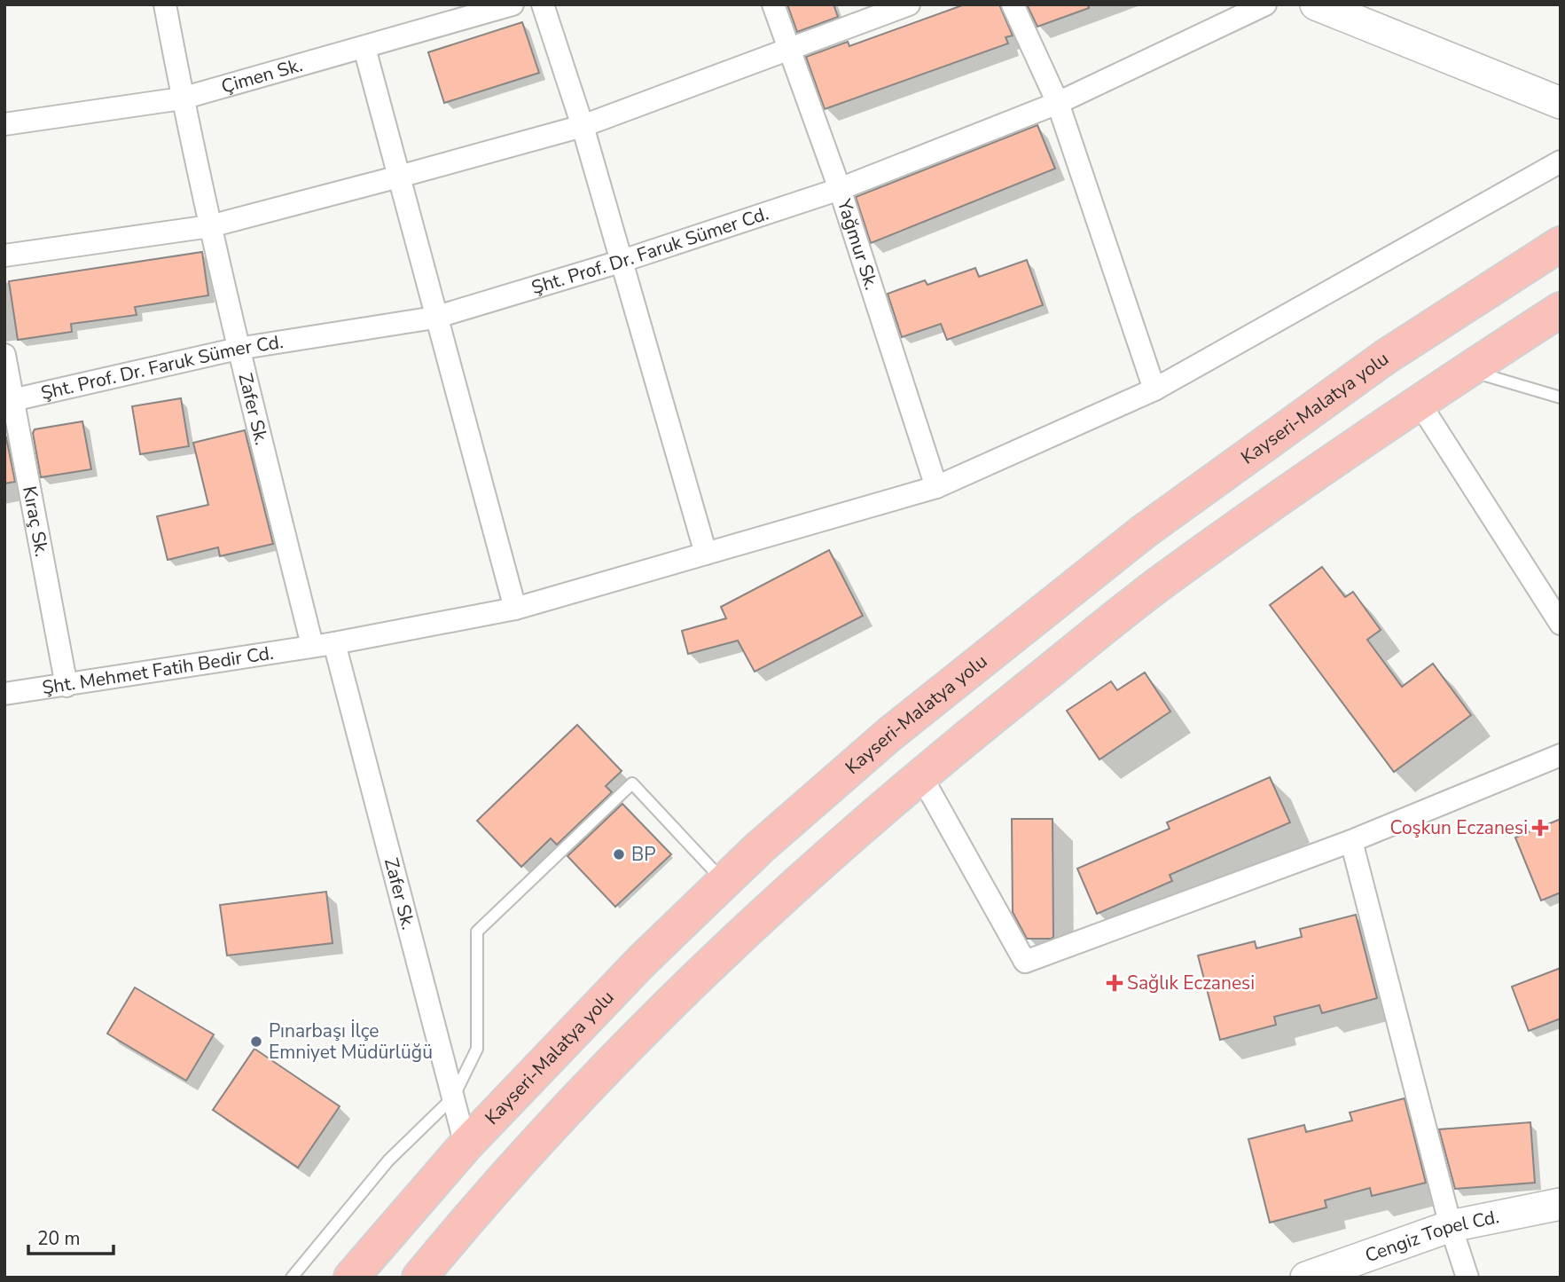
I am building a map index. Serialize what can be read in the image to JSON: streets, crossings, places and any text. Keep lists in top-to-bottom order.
{
  "streets": {
    "highway": ["Kayseri-Malatya yolu"],
    "main road": ["Cengiz Topel Cd."],
    "street": [
      "Çimen Sk.",
      "Yağmur Sk.",
      "Şht. Prof. Dr. Faruk Sümer Cd.",
      "Zafer Sk.",
      "Kıraç Sk.",
      "Şht. Mehmet Fatih Bedir Cd."
    ]
  },
  "crossings": [
    ["Çimen Sk.", "Zafer Sk."],
    ["Yağmur Sk.", "Şht. Prof. Dr. Faruk Sümer Cd."],
    ["Yağmur Sk.", "Şht. Mehmet Fatih Bedir Cd."],
    ["Şht. Prof. Dr. Faruk Sümer Cd.", "Zafer Sk."],
    ["Şht. Prof. Dr. Faruk Sümer Cd.", "Kıraç Sk."],
    ["Kayseri-Malatya yolu", "Zafer Sk."],
    ["Zafer Sk.", "Şht. Mehmet Fatih Bedir Cd."],
    ["Kıraç Sk.", "Şht. Mehmet Fatih Bedir Cd."]
  ],
  "places": {
    "health": ["Coşkun Eczanesi", "Sağlık Eczanesi"],
    "other": ["BP", "Pınarbaşı İlçe Emniyet Müdürlüğü"]
  },
  "scale_bar": "20 m"
}
